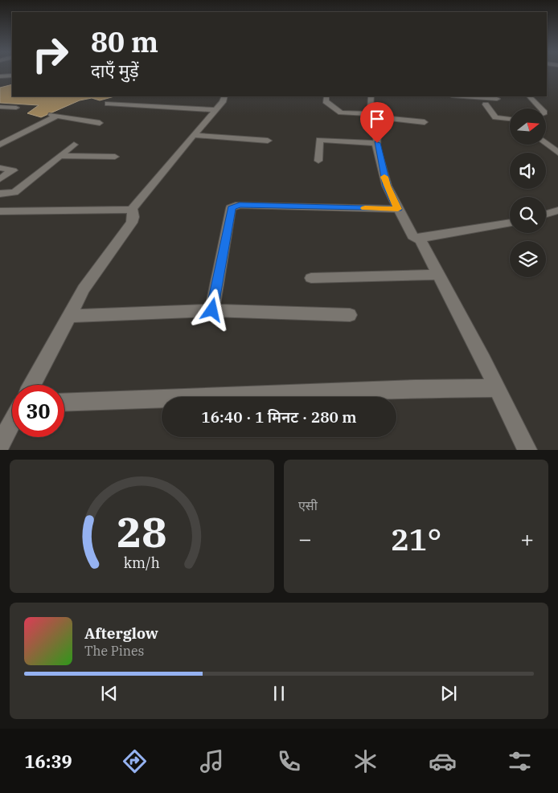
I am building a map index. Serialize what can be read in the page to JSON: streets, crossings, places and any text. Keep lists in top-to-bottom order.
{
  "north": "right",
  "page": {
    "turn": ["80 m", "दाएँ मुड़ें"],
    "limit": "30",
    "trip": "16:40 · 1 मिनट · 280 m",
    "tile": "एसी",
    "heat": ["−", "21°", "+"],
    "song": ["Afterglow", "The Pines"],
    "tabs": "16:39",
    "gauge": ["28", "km/h"]
  }
}
